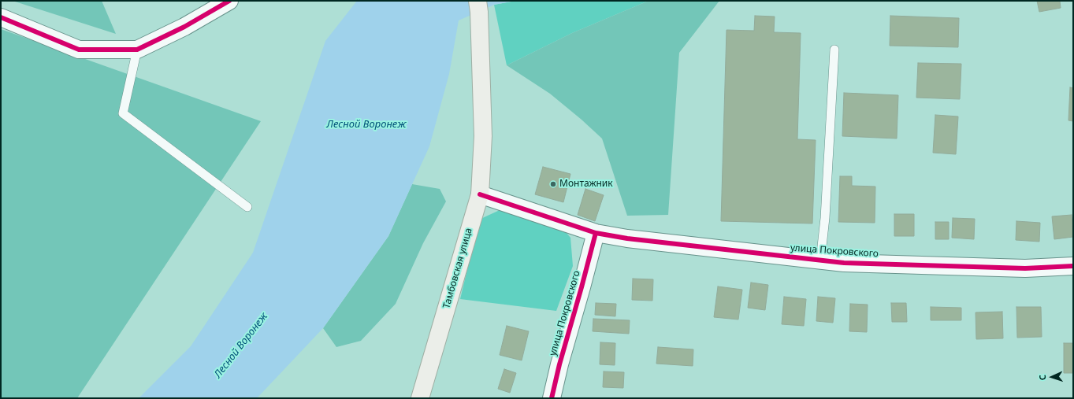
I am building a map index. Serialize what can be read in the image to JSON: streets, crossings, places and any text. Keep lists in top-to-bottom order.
{
  "streets": {
    "main road": ["Тамбовская улица"],
    "street": ["улица Покровского"]
  },
  "crossings": [
    ["улица Покровского", "Тамбовская улица"]
  ],
  "water": ["Лесной Воронеж"],
  "places": ["Монтажник"],
  "north": "left"
}
